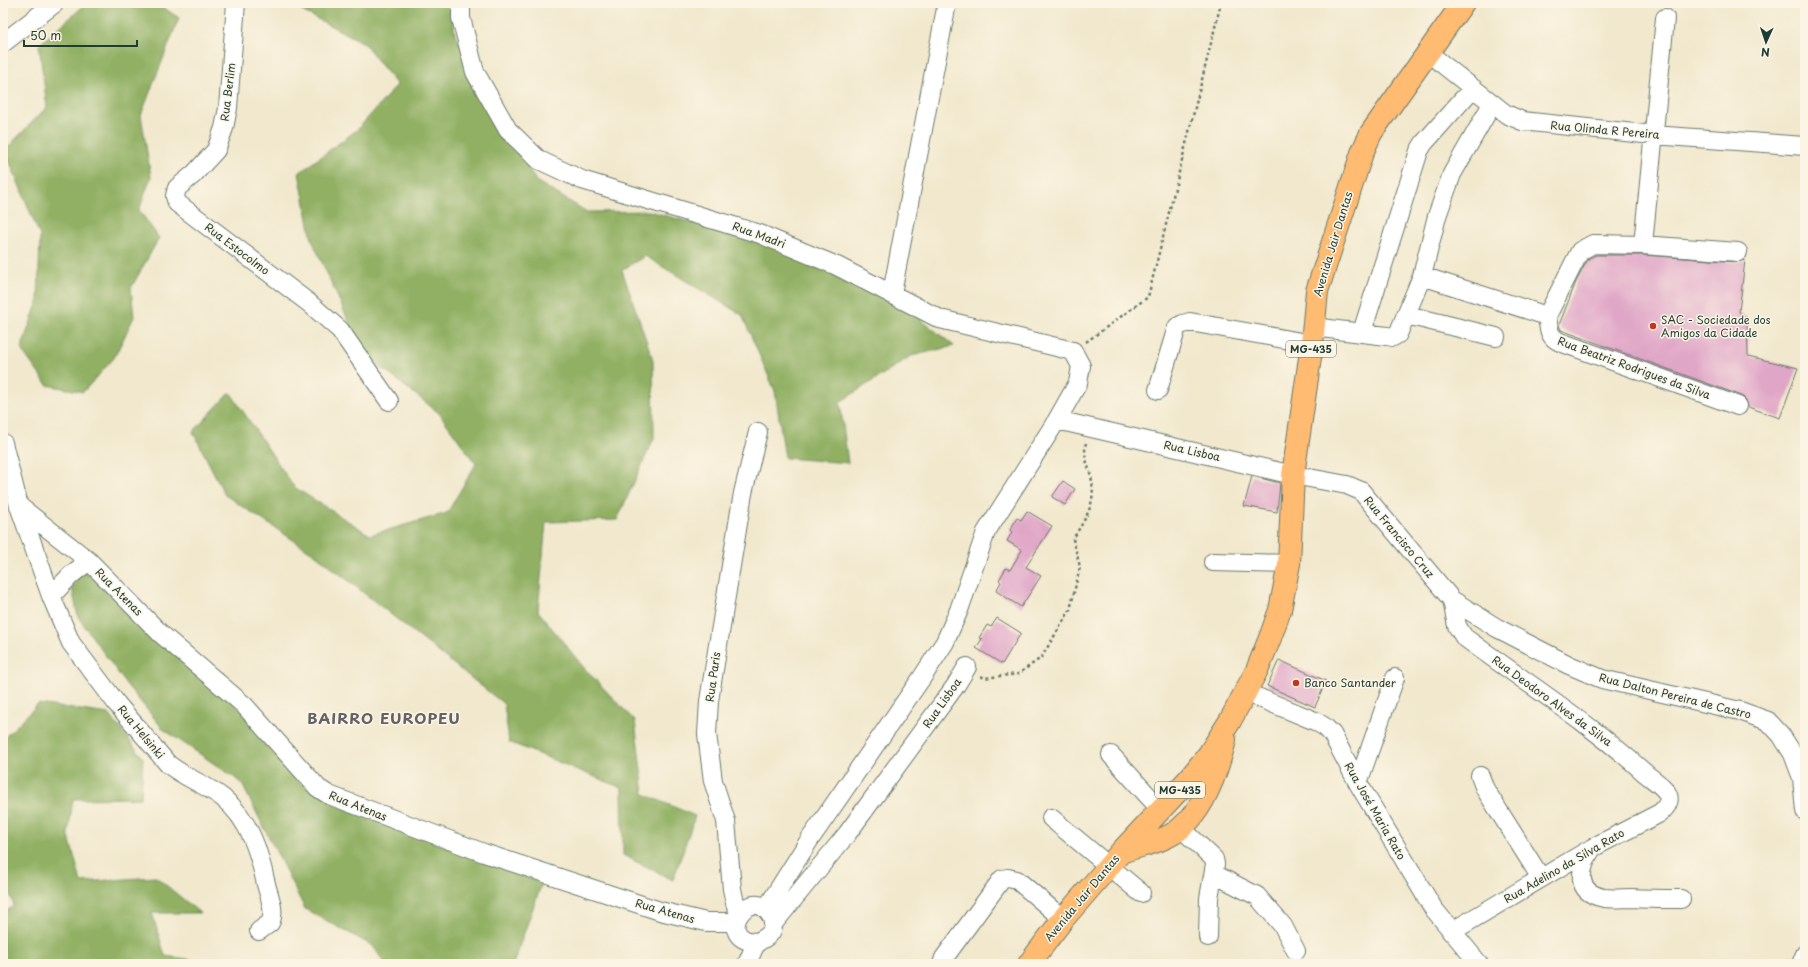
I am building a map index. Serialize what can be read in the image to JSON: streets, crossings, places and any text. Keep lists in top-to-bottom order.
{
  "streets": {
    "main road": ["Avenida Jair Dantas", "MG-435"],
    "street": [
      "Rua Berlim",
      "Rua Olinda R Pereira",
      "Rua Madri",
      "Rua Estocolmo",
      "Rua Beatriz Rodrigues da Silva",
      "Rua Lisboa",
      "Rua Francisco Cruz",
      "Rua Atenas",
      "Rua Paris",
      "Rua Dalton Pereira de Castro",
      "Rua Deodoro Alves da Silva",
      "Rua Helsinki",
      "Rua José Maria Rato",
      "Rua Adelino da Silva Rato"
    ]
  },
  "crossings": [
    ["Rua Berlim", "Rua Estocolmo"],
    ["Rua Olinda R Pereira", "Avenida Jair Dantas"],
    ["Avenida Jair Dantas", "Rua Lisboa"],
    ["Avenida Jair Dantas", "Rua Francisco Cruz"],
    ["Avenida Jair Dantas", "Rua José Maria Rato"],
    ["Rua Lisboa", "Rua Francisco Cruz"],
    ["Rua Lisboa", "Rua Atenas"],
    ["Rua Lisboa", "Rua Paris"],
    ["Rua Francisco Cruz", "Rua Dalton Pereira de Castro"],
    ["Rua Francisco Cruz", "Rua Deodoro Alves da Silva"],
    ["Rua Atenas", "Rua Paris"],
    ["Rua Atenas", "Rua Helsinki"],
    ["Rua Dalton Pereira de Castro", "Rua Deodoro Alves da Silva"],
    ["Rua Deodoro Alves da Silva", "Rua Adelino da Silva Rato"],
    ["Rua José Maria Rato", "Rua Adelino da Silva Rato"]
  ],
  "districts": ["BAIRRO EUROPEU"],
  "places": ["SAC - Sociedade dos Amigos da Cidade", "Banco Santander"],
  "scale_bar": "50 m",
  "north": "bottom"
}
